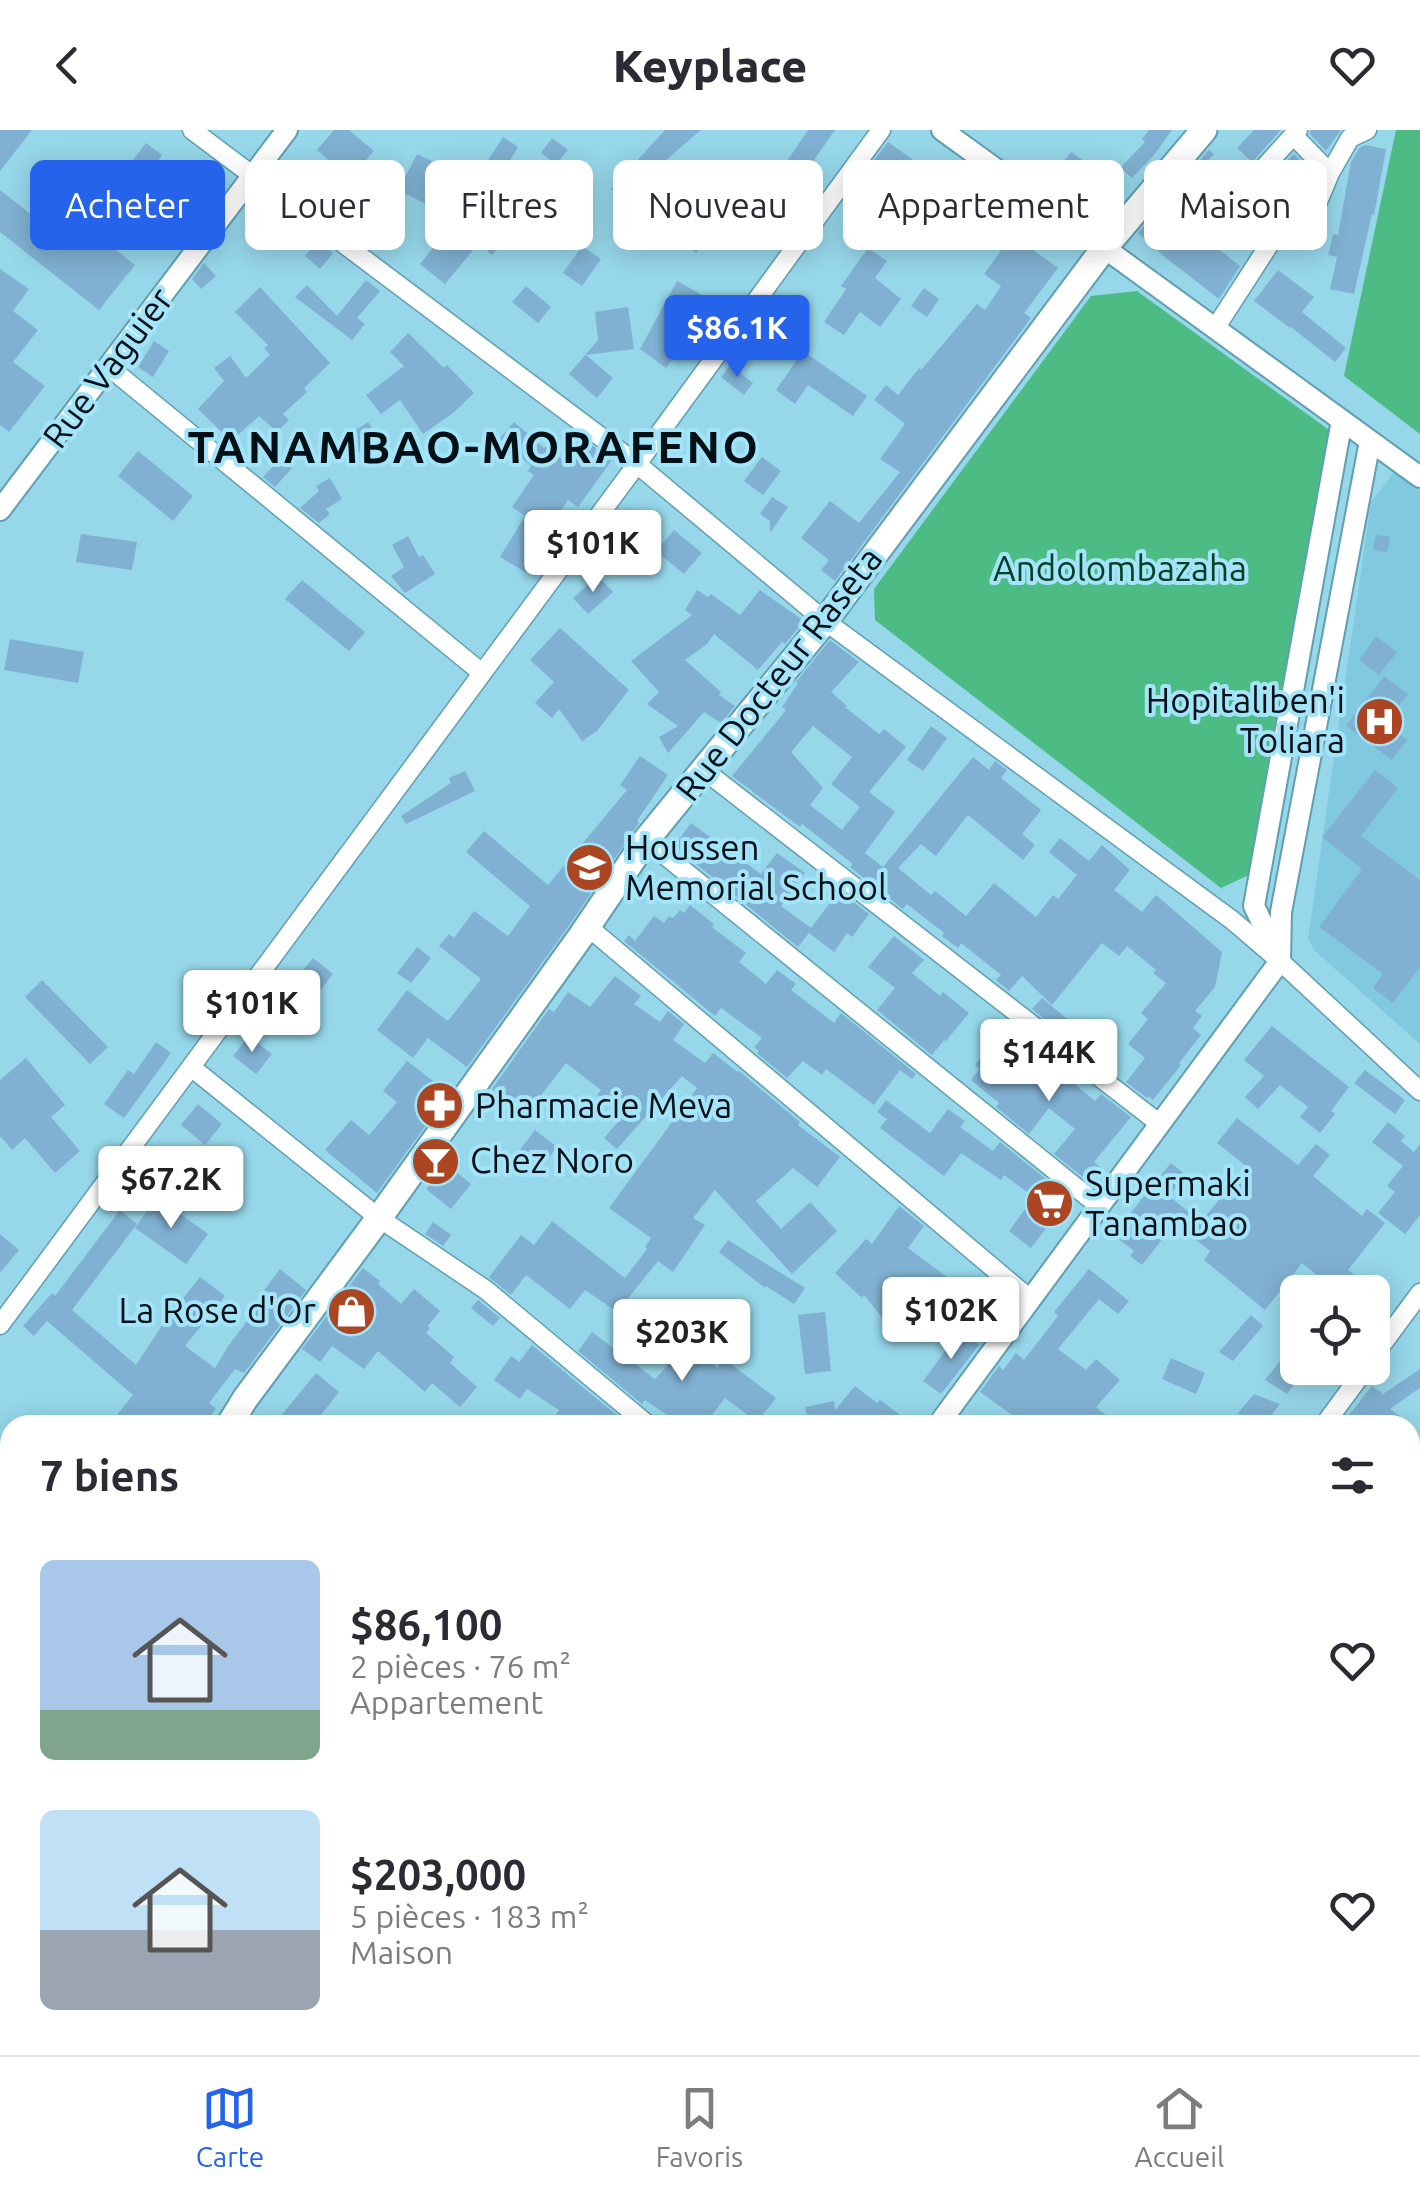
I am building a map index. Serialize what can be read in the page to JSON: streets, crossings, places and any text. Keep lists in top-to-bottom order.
{
  "streets": {
    "main road": ["Rue Docteur Raseta"],
    "street": ["Rue Vaguier"]
  },
  "districts": ["TANAMBAO-MORAFENO"],
  "parks": ["Andolombazaha"],
  "places": {
    "hospital": ["Hopitaliben'i Toliara"],
    "school or university": ["Houssen Memorial School"],
    "pharmacy": ["Pharmacie Meva"],
    "bar": ["Chez Noro"],
    "supermarket": ["Supermaki Tanambao"],
    "shop": ["La Rose d'Or"]
  },
  "page": {
    "header": "Keyplace",
    "chip": [
      "Acheter",
      "Louer",
      "Filtres",
      "Nouveau",
      "Appartement",
      "Maison"
    ],
    "price": [
      "$86.1K",
      "$101K",
      "$101K",
      "$144K",
      "$67.2K",
      "$102K",
      "$203K"
    ],
    "heading": "7 biens",
    "list": [
      {
        "name": "$86,100",
        "note": "2 pièces · 76 m² · Appartement"
      },
      {
        "name": "$203,000",
        "note": "5 pièces · 183 m² · Maison"
      }
    ],
    "tabs": ["Carte", "Favoris", "Accueil"]
  }
}
